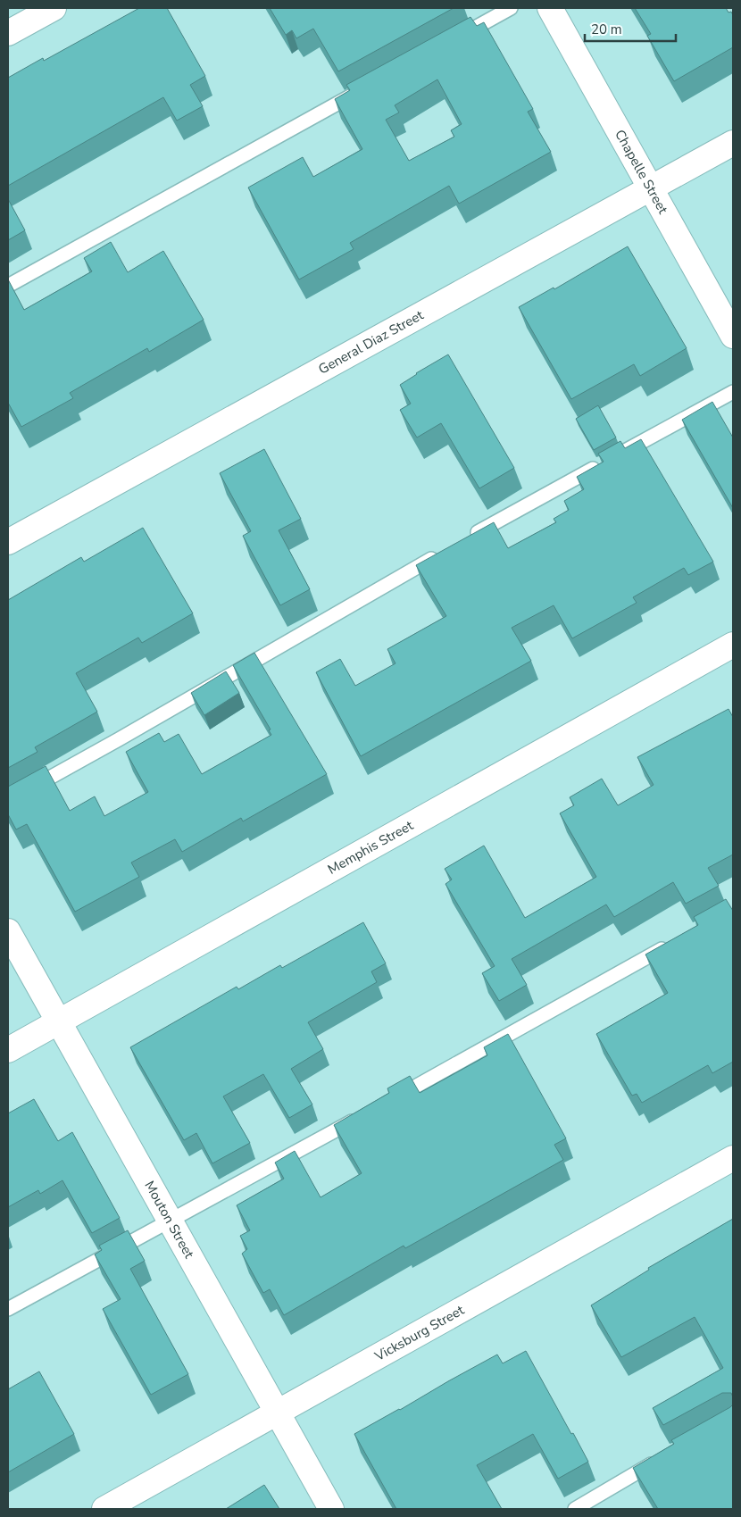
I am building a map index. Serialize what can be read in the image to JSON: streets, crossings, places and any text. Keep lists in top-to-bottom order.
{
  "streets": {
    "street": [
      "Chapelle Street",
      "General Diaz Street",
      "Memphis Street",
      "Mouton Street",
      "Vicksburg Street"
    ]
  },
  "crossings": [
    ["Chapelle Street", "General Diaz Street"],
    ["Memphis Street", "Mouton Street"],
    ["Mouton Street", "Vicksburg Street"]
  ],
  "scale_bar": "20 m"
}
